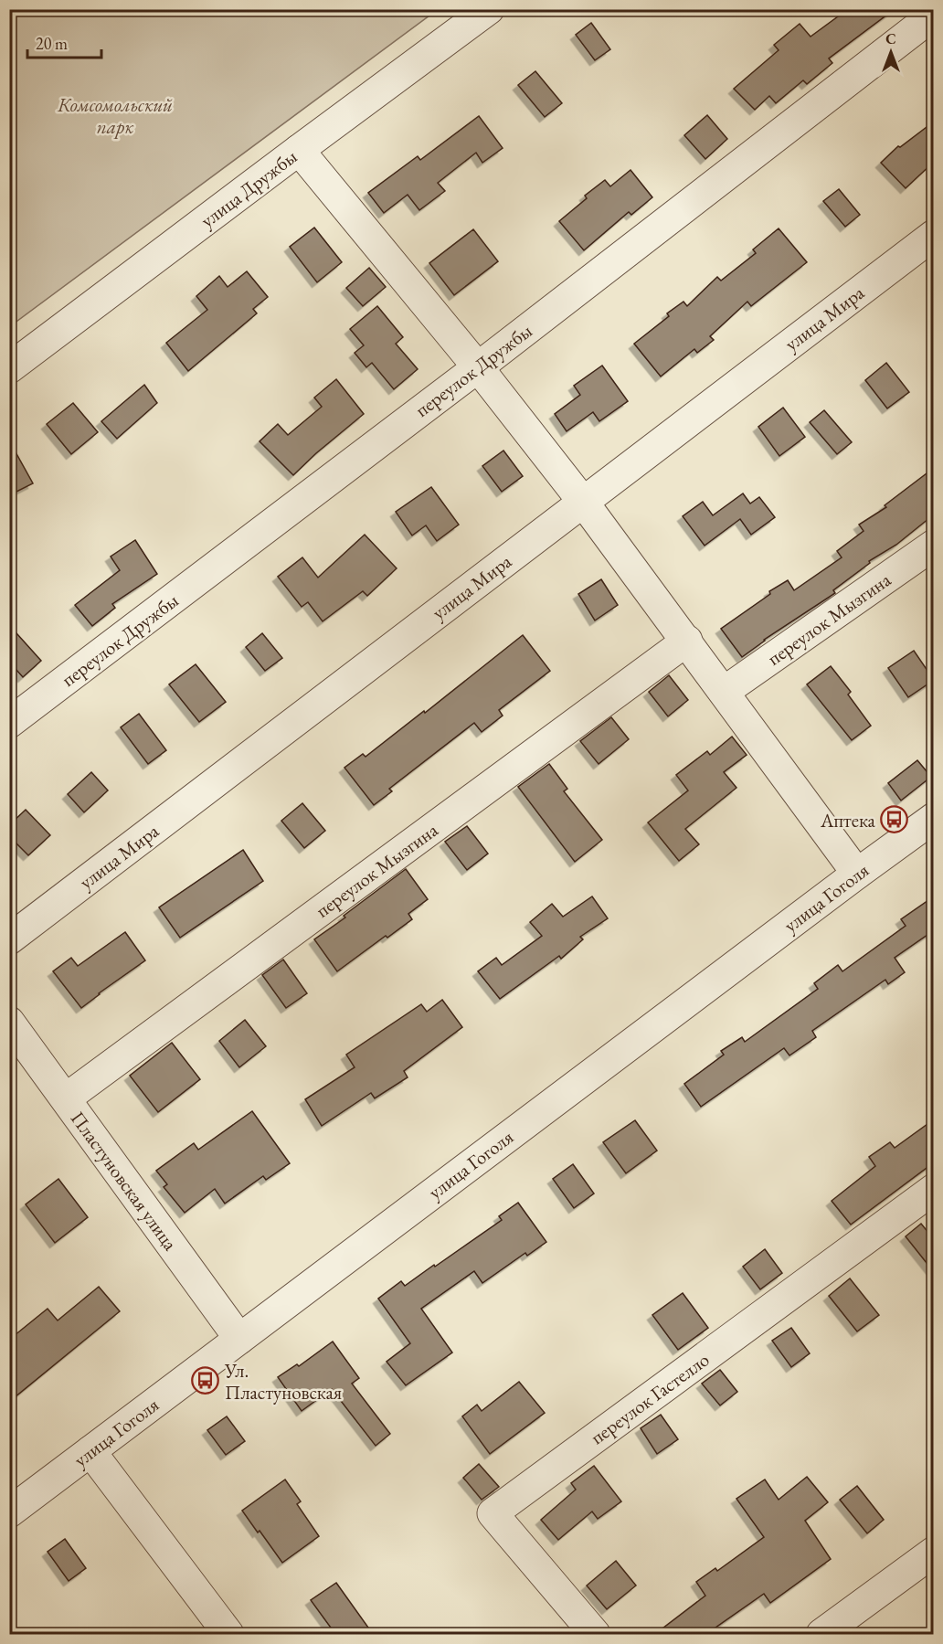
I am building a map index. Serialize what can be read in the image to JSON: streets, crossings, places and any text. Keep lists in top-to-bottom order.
{
  "streets": {
    "street": [
      "улица Дружбы",
      "улица Мира",
      "переулок Дружбы",
      "переулок Мызгина",
      "улица Гоголя",
      "Пластуновская улица",
      "переулок Гастелло"
    ]
  },
  "crossings": [
    ["переулок Мызгина", "Пластуновская улица"],
    ["улица Гоголя", "Пластуновская улица"]
  ],
  "parks": ["Комсомольский парк"],
  "places": {
    "bus stop": ["Аптека", "Ул. Пластуновская"]
  },
  "scale_bar": "20 m",
  "north": "top"
}
